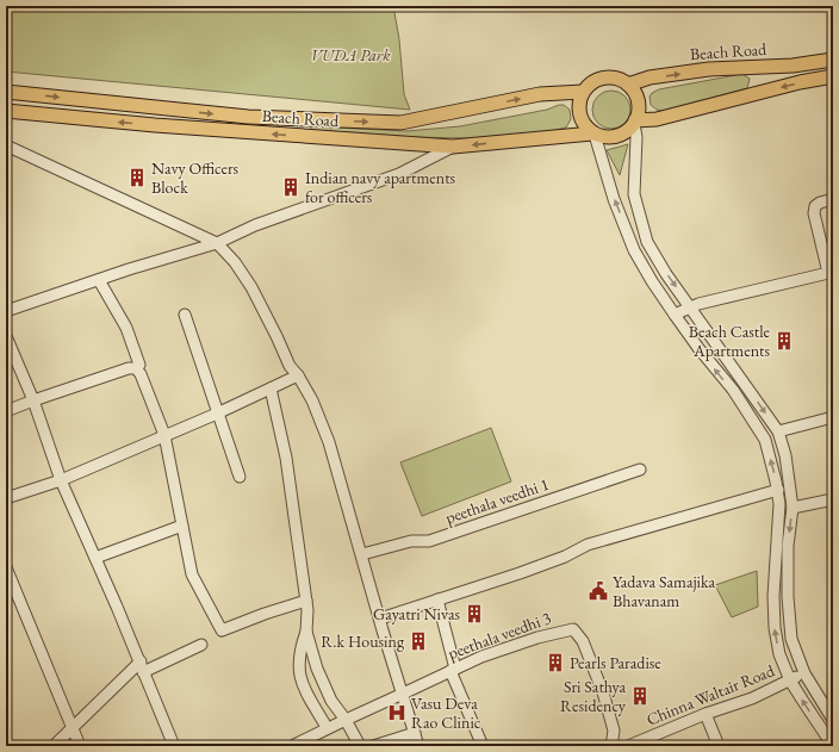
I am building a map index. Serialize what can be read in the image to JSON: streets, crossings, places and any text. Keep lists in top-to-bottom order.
{
  "streets": {
    "main road": ["Beach Road"],
    "street": ["peethala veedhi 1", "peethala veedhi 3", "Chinna Waltair Road"]
  },
  "parks": ["VUDA Park"],
  "places": {
    "building": [
      "Navy Officers Block",
      "Indian navy apartments for officers",
      "Beach Castle Apartments",
      "Gayatri Nivas",
      "R.k Housing",
      "Pearls Paradise",
      "Sri Sathya Residency"
    ],
    "public building": ["Yadava Samajika Bhavanam"],
    "hospital": ["Vasu Deva Rao Clinic"]
  }
}
